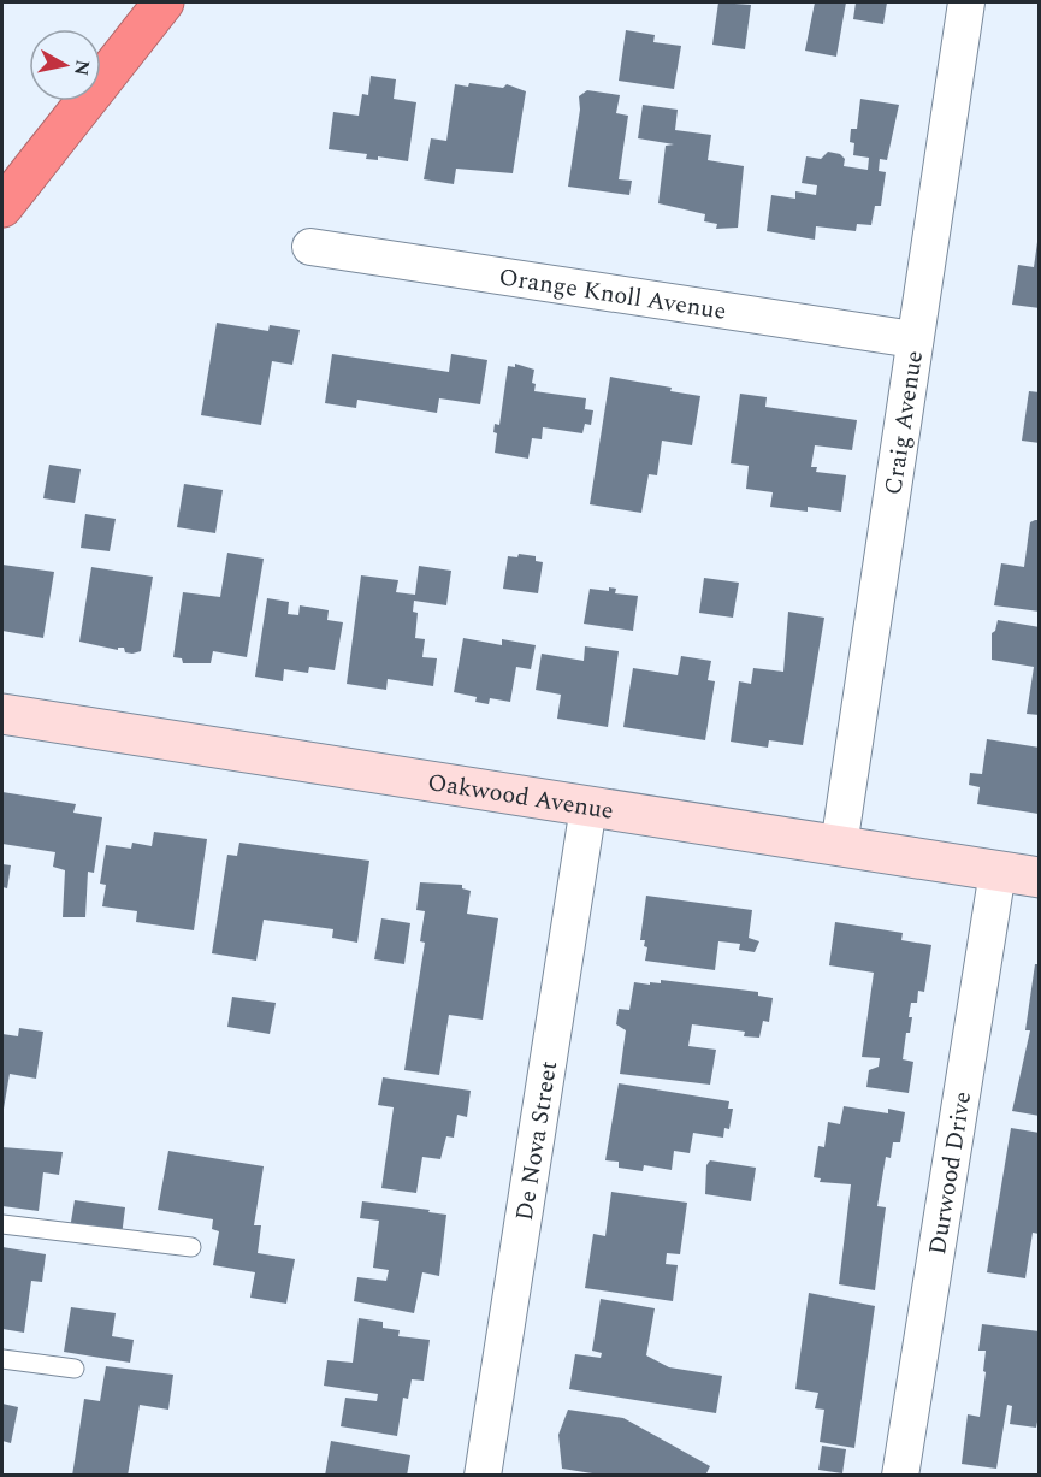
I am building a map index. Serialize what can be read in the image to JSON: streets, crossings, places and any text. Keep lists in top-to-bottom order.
{
  "streets": {
    "street": [
      "Orange Knoll Avenue",
      "Craig Avenue",
      "Oakwood Avenue",
      "De Nova Street",
      "Durwood Drive"
    ]
  },
  "crossings": [
    ["Orange Knoll Avenue", "Craig Avenue"],
    ["Craig Avenue", "Oakwood Avenue"],
    ["Oakwood Avenue", "De Nova Street"],
    ["Oakwood Avenue", "Durwood Drive"]
  ],
  "north": "right"
}
